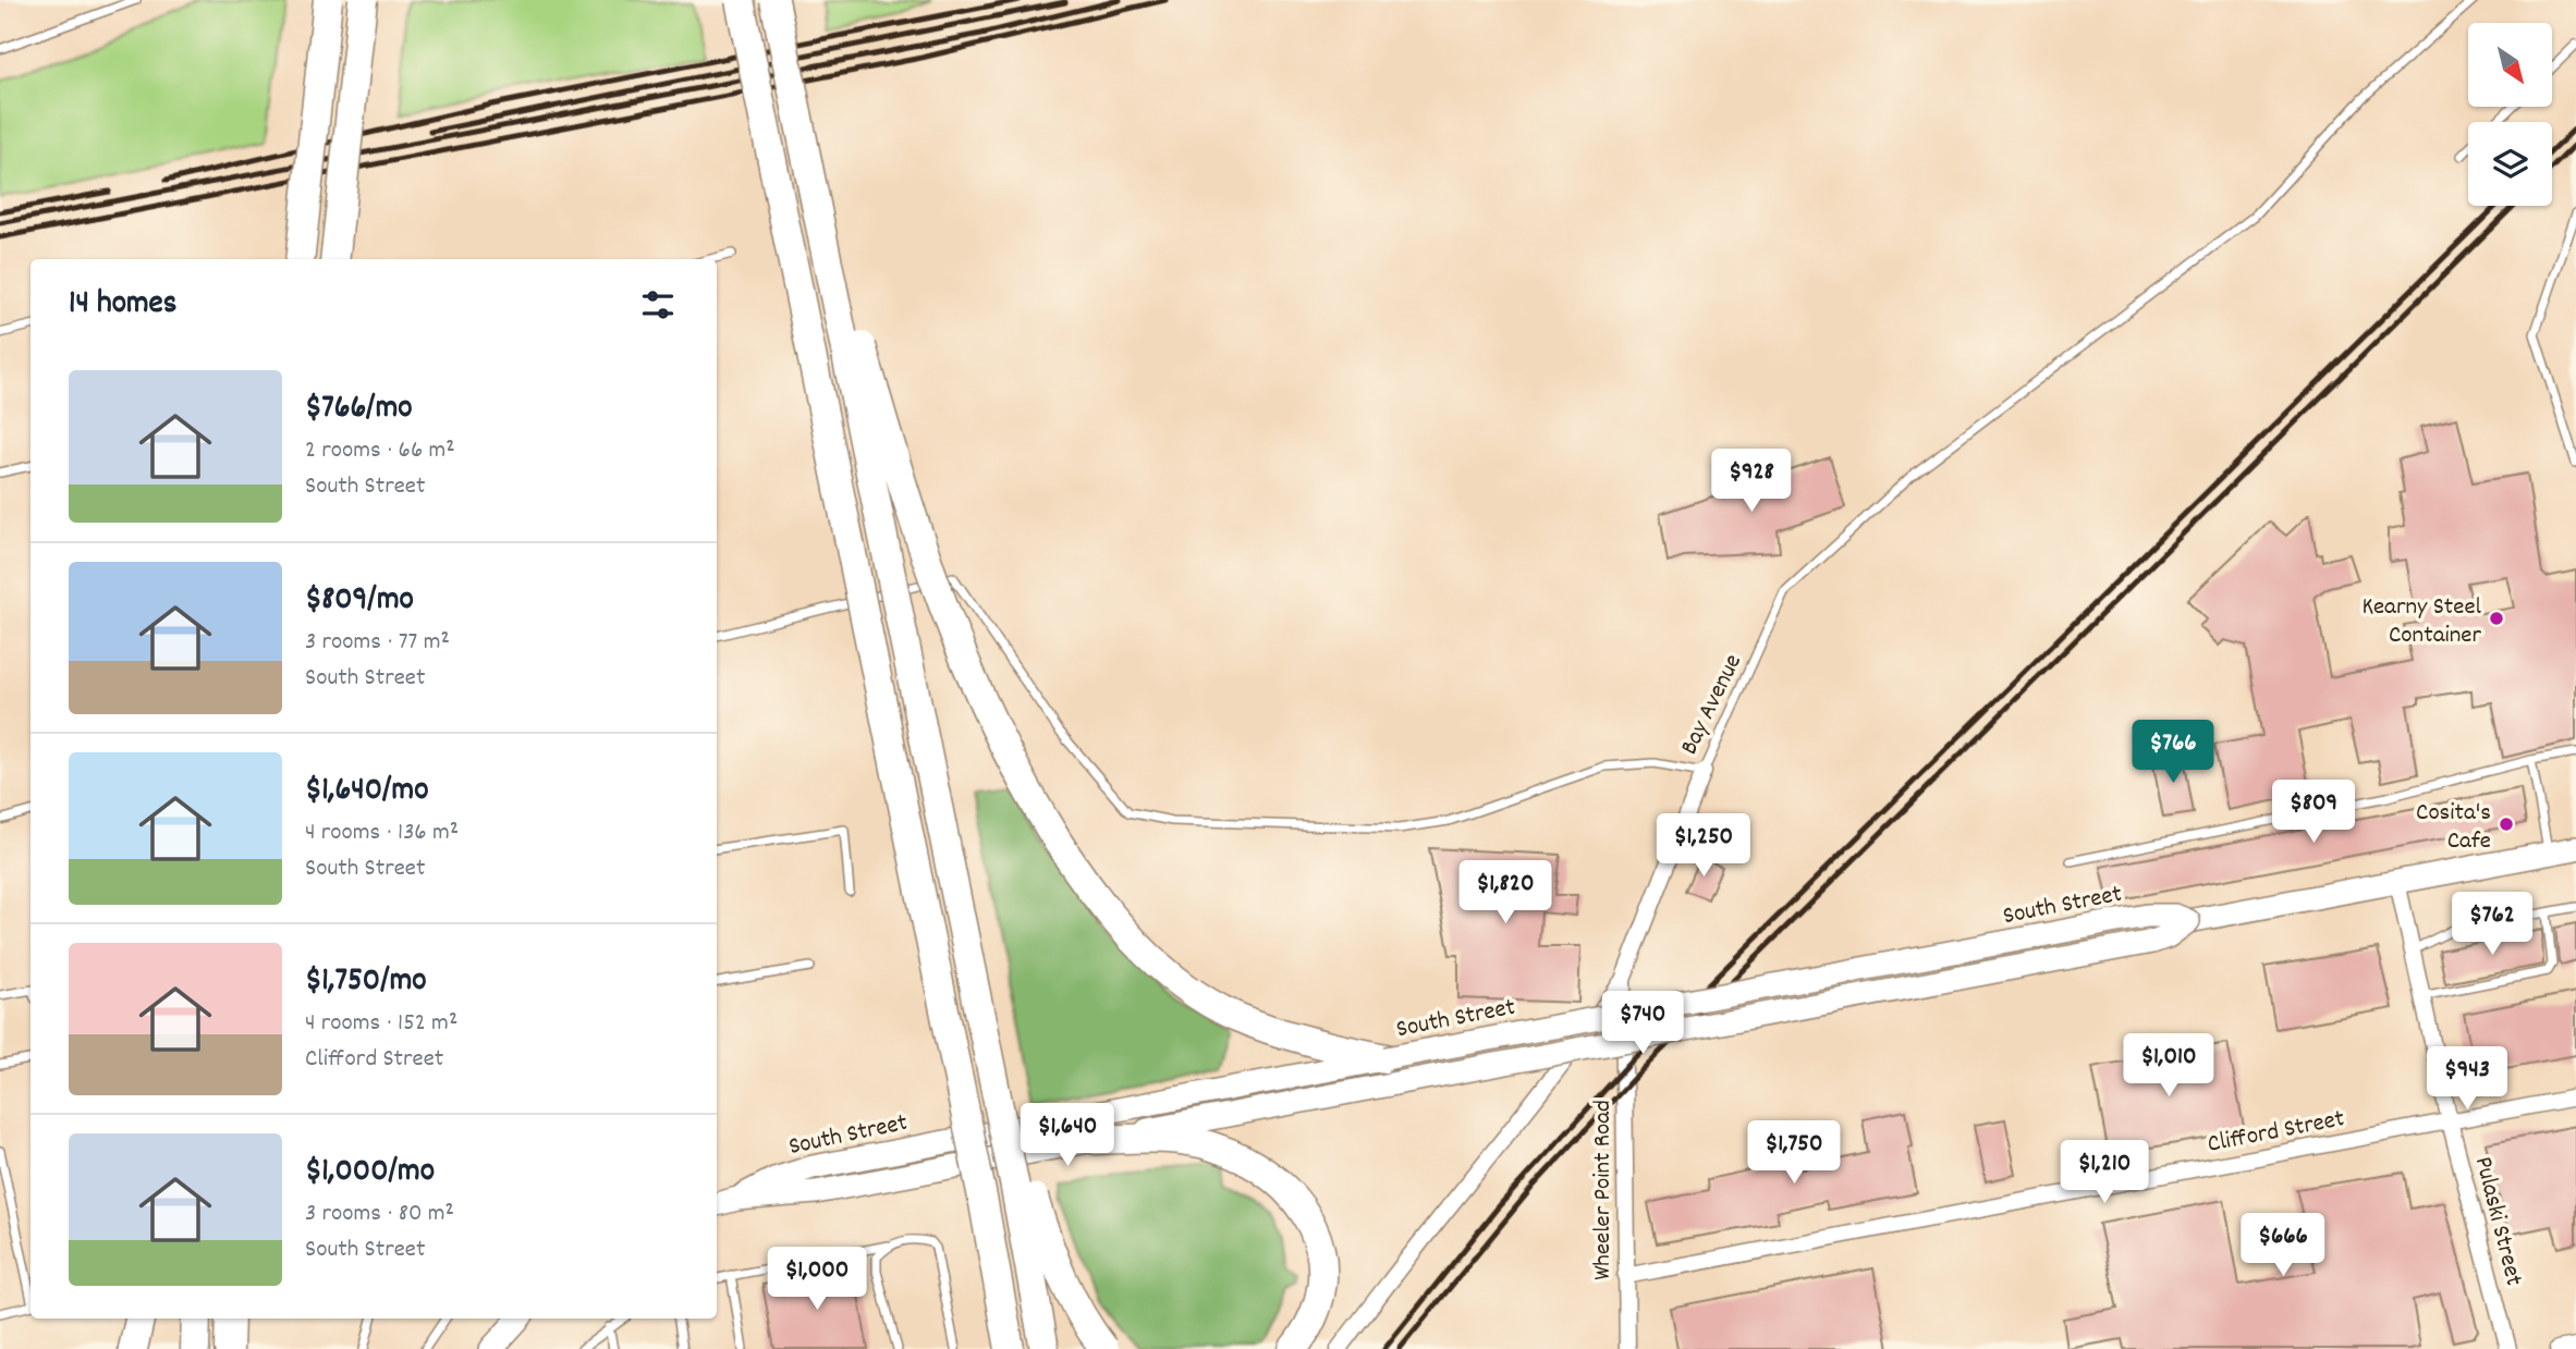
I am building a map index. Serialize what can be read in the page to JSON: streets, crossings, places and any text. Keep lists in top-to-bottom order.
{
  "streets": {
    "main road": ["South Street"],
    "street": ["Clifford Street", "Wheeler Point Road", "Pulaski Street"],
    "lane": ["Bay Avenue"]
  },
  "crossings": [
    ["Bay Avenue", "Wheeler Point Road"],
    ["South Street", "Pulaski Street"],
    ["Clifford Street", "Wheeler Point Road"],
    ["Clifford Street", "Pulaski Street"]
  ],
  "places": ["Kearny Steel Container", "Cosita's Cafe"],
  "north": "bottom right",
  "page": {
    "heading": "14 homes",
    "list": [
      {
        "name": "$766/mo",
        "note": "2 rooms · 66 m² · South Street"
      },
      {
        "name": "$809/mo",
        "note": "3 rooms · 77 m² · South Street"
      },
      {
        "name": "$1,640/mo",
        "note": "4 rooms · 136 m² · South Street"
      },
      {
        "name": "$1,750/mo",
        "note": "4 rooms · 152 m² · Clifford Street"
      },
      {
        "name": "$1,000/mo",
        "note": "3 rooms · 80 m² · South Street"
      }
    ],
    "price": [
      "$928",
      "$766",
      "$809",
      "$1,250",
      "$1,820",
      "$762",
      "$740",
      "$1,010",
      "$943",
      "$1,640",
      "$1,750",
      "$1,210",
      "$666",
      "$1,000"
    ]
  }
}
